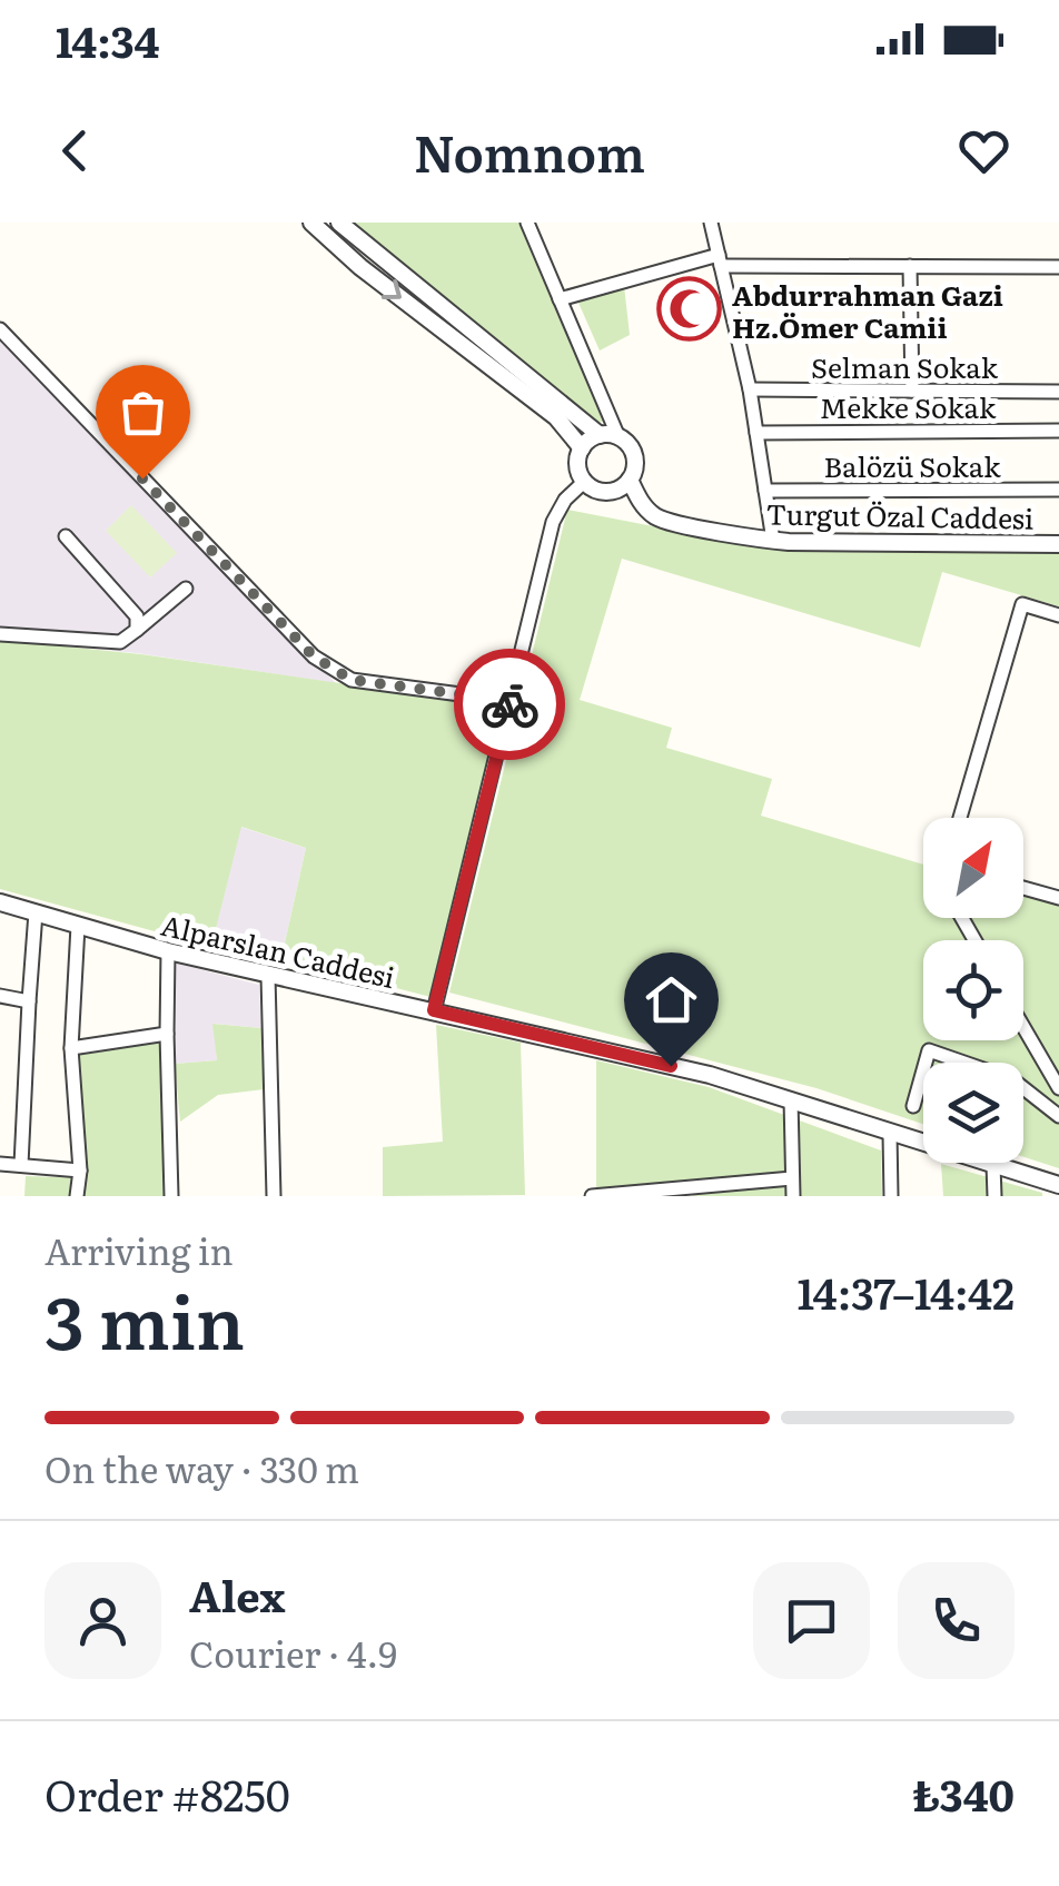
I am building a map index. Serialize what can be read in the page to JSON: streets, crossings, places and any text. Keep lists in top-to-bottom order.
{
  "streets": {
    "street": [
      "Selman Sokak",
      "Mekke Sokak",
      "Balözü Sokak",
      "Turgut Özal Caddesi",
      "Alparslan Caddesi"
    ]
  },
  "places": {
    "mosque": ["Abdurrahman Gazi Hz.Ömer Camii"]
  },
  "north": "top right",
  "page": {
    "status": "14:34",
    "header": "Nomnom",
    "heading": ["3 min", "Arriving in", "14:37–14:42"],
    "panel": [
      "Alex",
      "Courier · 4.9",
      "Order #8250",
      "₺340"
    ],
    "bar": "On the way · 330 m"
  }
}
